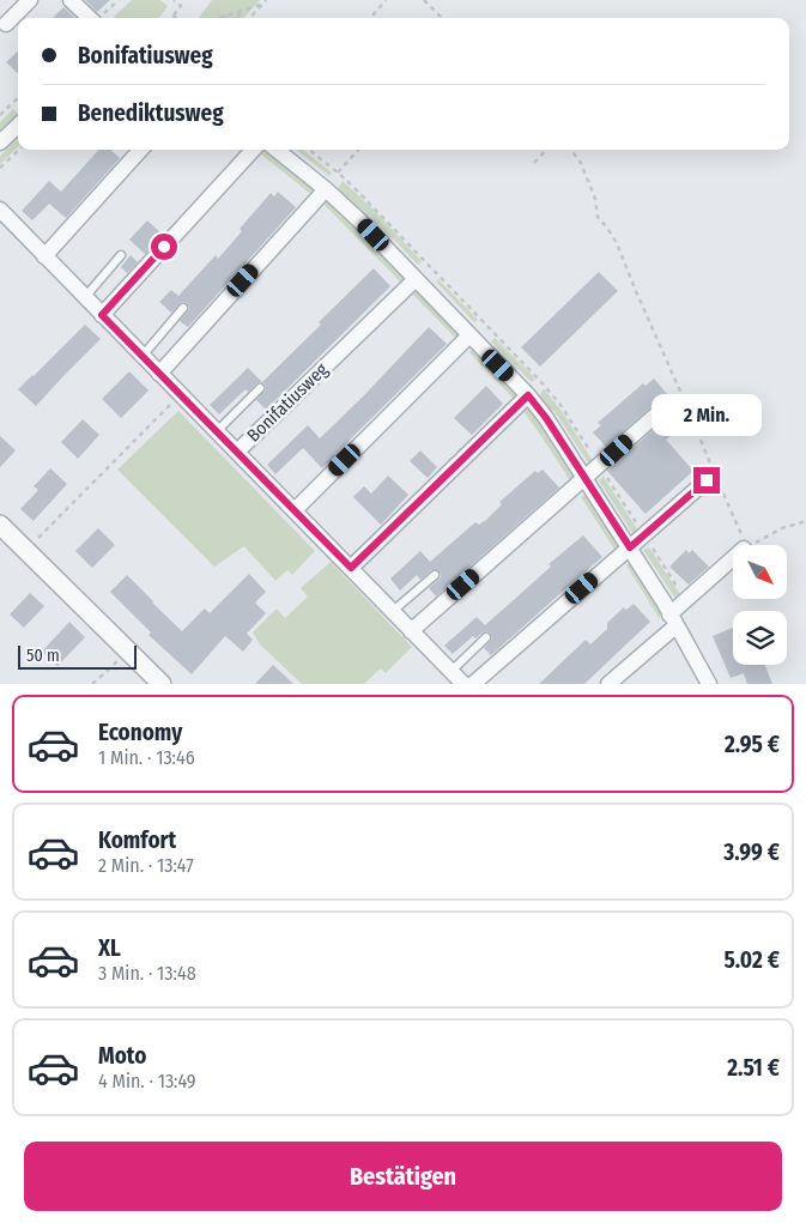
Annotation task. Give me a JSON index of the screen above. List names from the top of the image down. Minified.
{"streets":{"street":["Bonifatiusweg"]},"scale_bar":"50 m","north":"bottom right","page":{"banner":["Bonifatiusweg","Benediktusweg"],"bubble":"2 Min.","scale":"50 m","list":[{"name":"Economy","note":"1 Min. · 13:46","value":"2.95 €"},{"name":"Komfort","note":"2 Min. · 13:47","value":"3.99 €"},{"name":"XL","note":"3 Min. · 13:48","value":"5.02 €"},{"name":"Moto","note":"4 Min. · 13:49","value":"2.51 €"}],"buttons":"Bestätigen"}}
